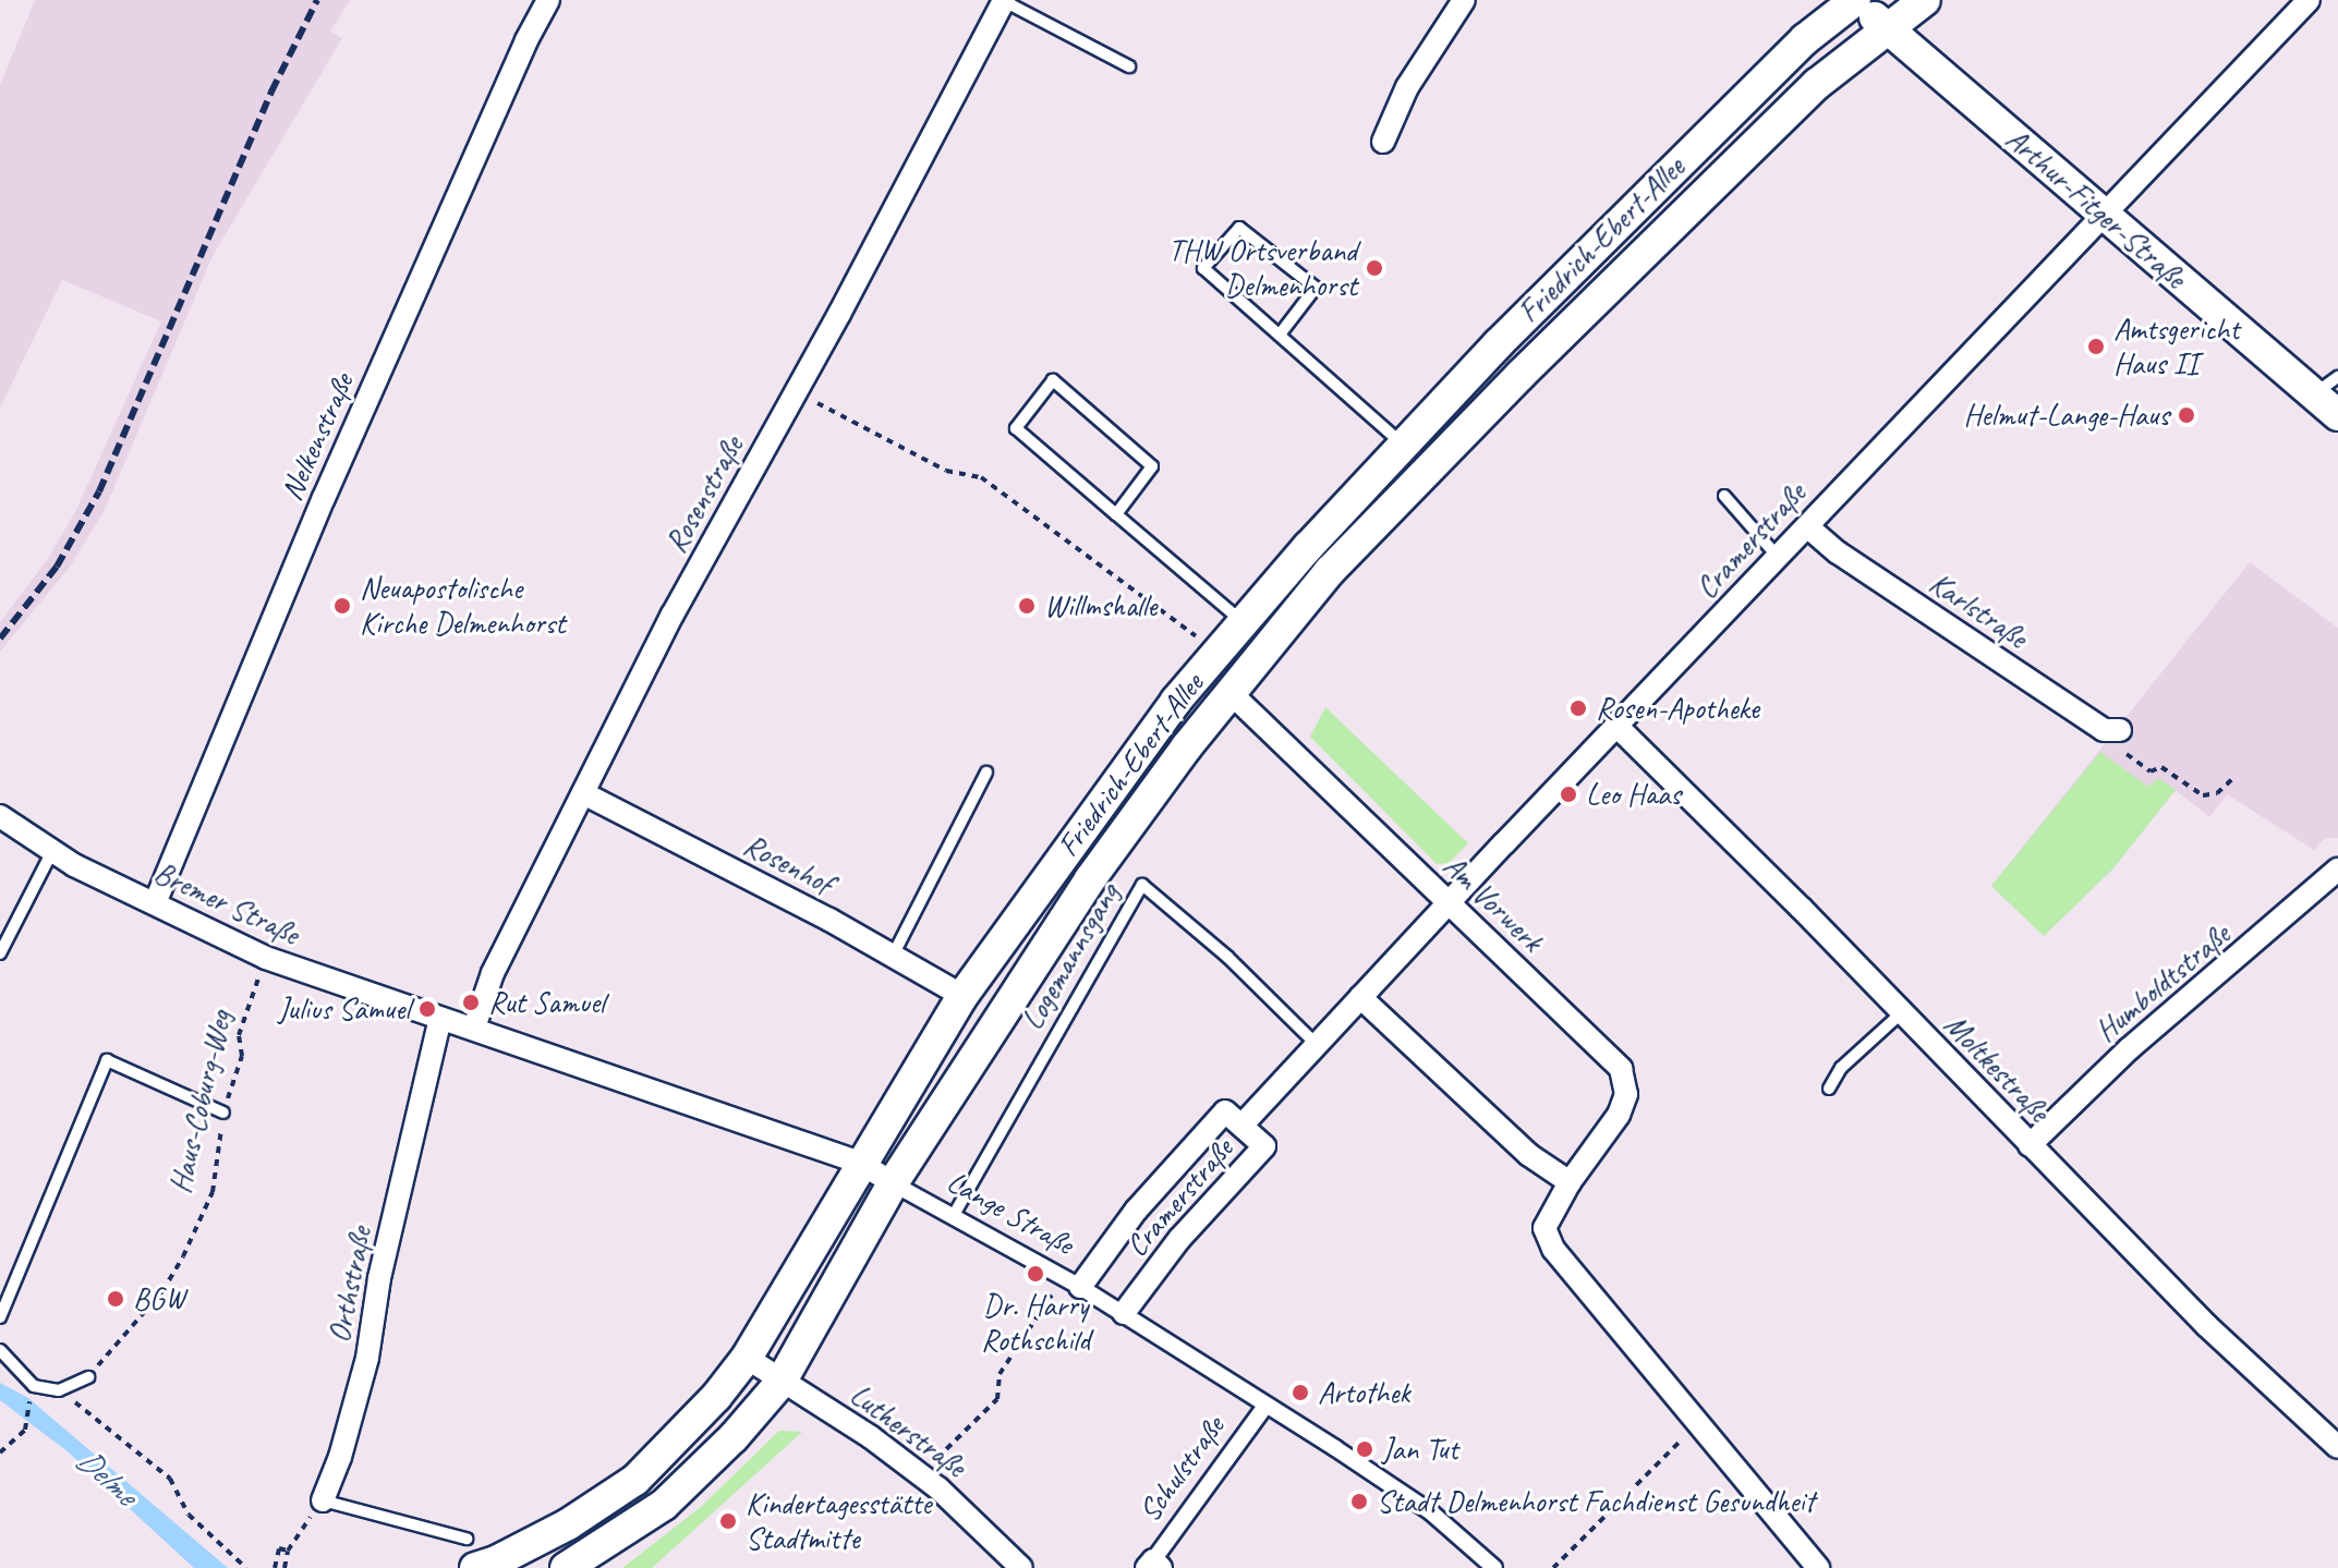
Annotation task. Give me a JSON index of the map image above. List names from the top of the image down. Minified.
{"streets":{"main road":["Arthur-Fitger-Straße","Friedrich-Ebert-Allee"],"street":["Nelkenstraße","Rosenstraße","Cramerstraße","Karlstraße","Rosenhof","Bremer Straße","Am Vorwerk","Humboldtstraße","Moltkestraße","Lange Straße","Orthstraße","Lutherstraße","Schulstraße"],"lane":["Logemannsgang"],"path":["Haus-Coburg-Weg"]},"crossings":[["Arthur-Fitger-Straße","Friedrich-Ebert-Allee"],["Arthur-Fitger-Straße","Cramerstraße"],["Friedrich-Ebert-Allee","Rosenhof"],["Friedrich-Ebert-Allee","Am Vorwerk"],["Friedrich-Ebert-Allee","Lange Straße"],["Friedrich-Ebert-Allee","Lutherstraße"],["Nelkenstraße","Bremer Straße"],["Rosenstraße","Rosenhof"],["Rosenstraße","Lange Straße"],["Cramerstraße","Karlstraße"],["Cramerstraße","Am Vorwerk"],["Cramerstraße","Logemannsgang"],["Cramerstraße","Moltkestraße"],["Cramerstraße","Lange Straße"],["Bremer Straße","Haus-Coburg-Weg"],["Bremer Straße","Lange Straße"],["Bremer Straße","Orthstraße"],["Logemannsgang","Lange Straße"],["Humboldtstraße","Moltkestraße"],["Lange Straße","Orthstraße"],["Lange Straße","Schulstraße"]],"water":["Delme"],"places":["THW Ortsverband Delmenhorst","Amtsgericht Haus II","Helmut-Lange-Haus","Neuapostolische Kirche Delmenhorst","Willmshalle","Rosen-Apotheke","Leo Haas","Rut Samuel","Julius Samuel","Dr. Harry Rothschild","BGW","Artothek","Jan Tut","Stadt Delmenhorst Fachdienst Gesundheit","Kindertagesstätte Stadtmitte"]}
